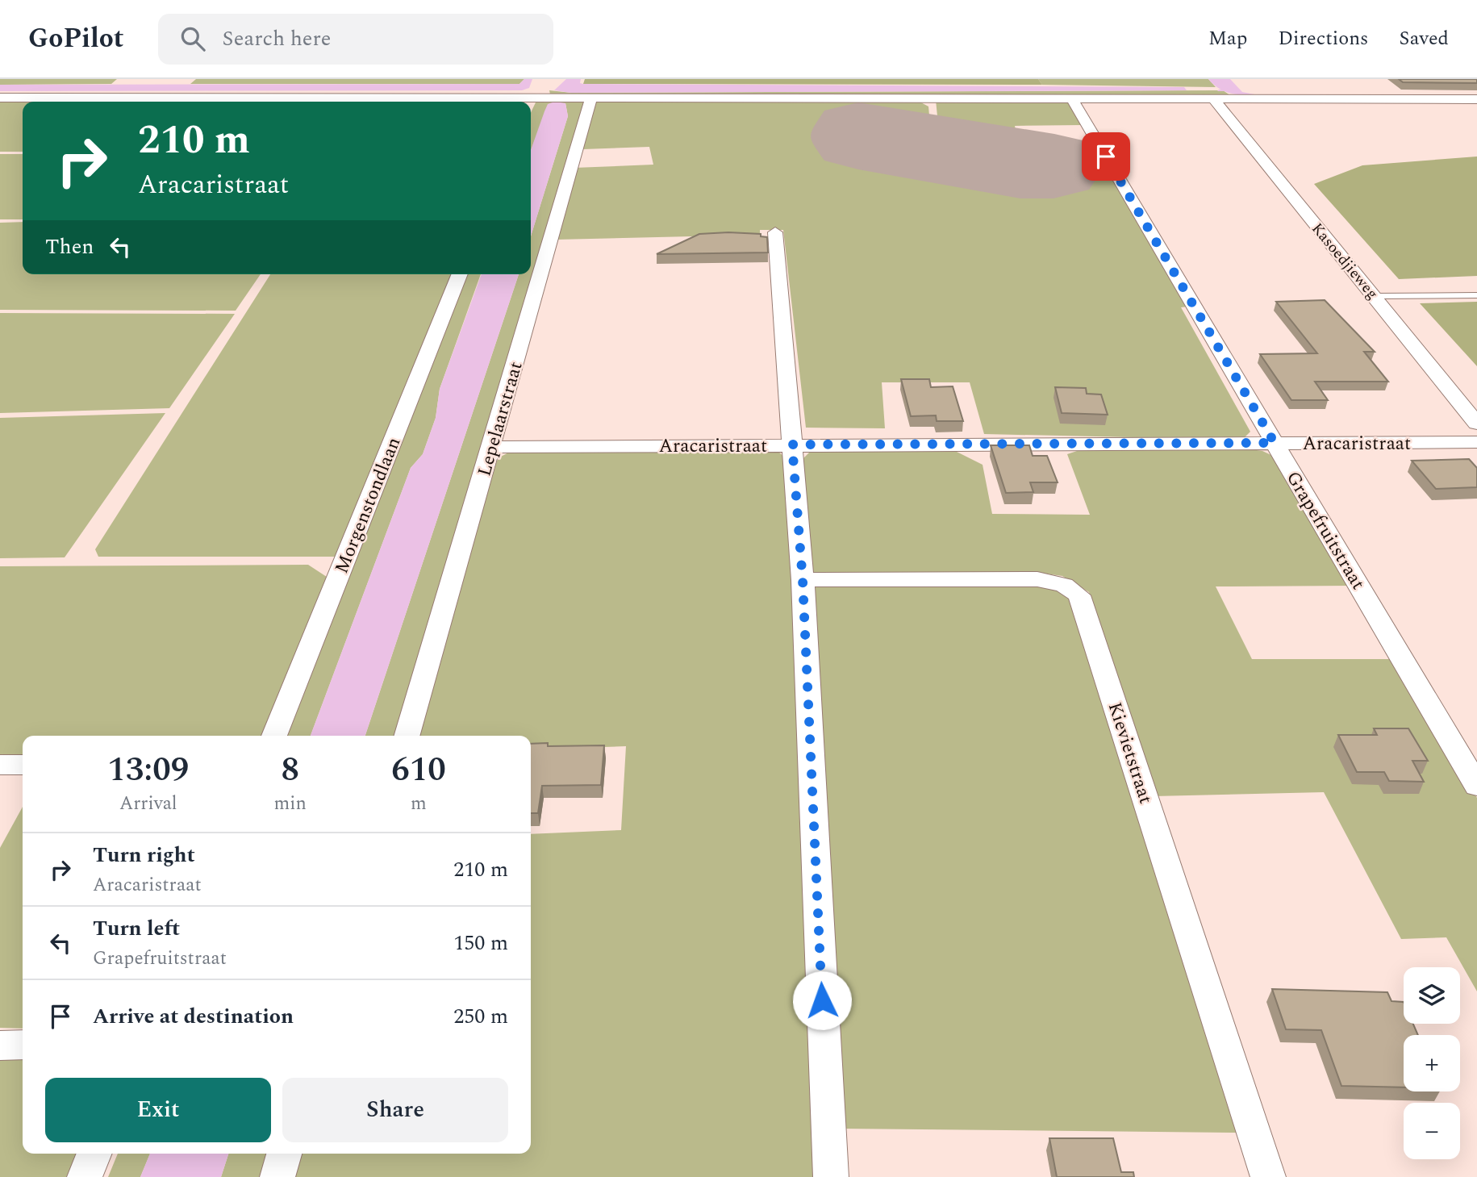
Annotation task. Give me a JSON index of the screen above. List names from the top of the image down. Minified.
{"streets":{"street":["Kasoedjieweg","Lepelaarstraat","Aracaristraat","Morgenstondlaan","Grapefruitstraat","Kievietstraat"]},"crossings":[["Lepelaarstraat","Aracaristraat"],["Aracaristraat","Grapefruitstraat"]],"page":{"header":"GoPilot","search":"Search here","nav":["Map","Directions","Saved"],"turn":["210 m","Aracaristraat"],"then":"Then","eta":["13:09","Arrival","8","min","610","m"],"list":[{"name":"Turn right","note":"Aracaristraat","value":"210 m"},{"name":"Turn left","note":"Grapefruitstraat","value":"150 m"},{"name":"Arrive at destination","value":"250 m"}],"map_buttons":["+","−"],"buttons":["Exit","Share"]}}
